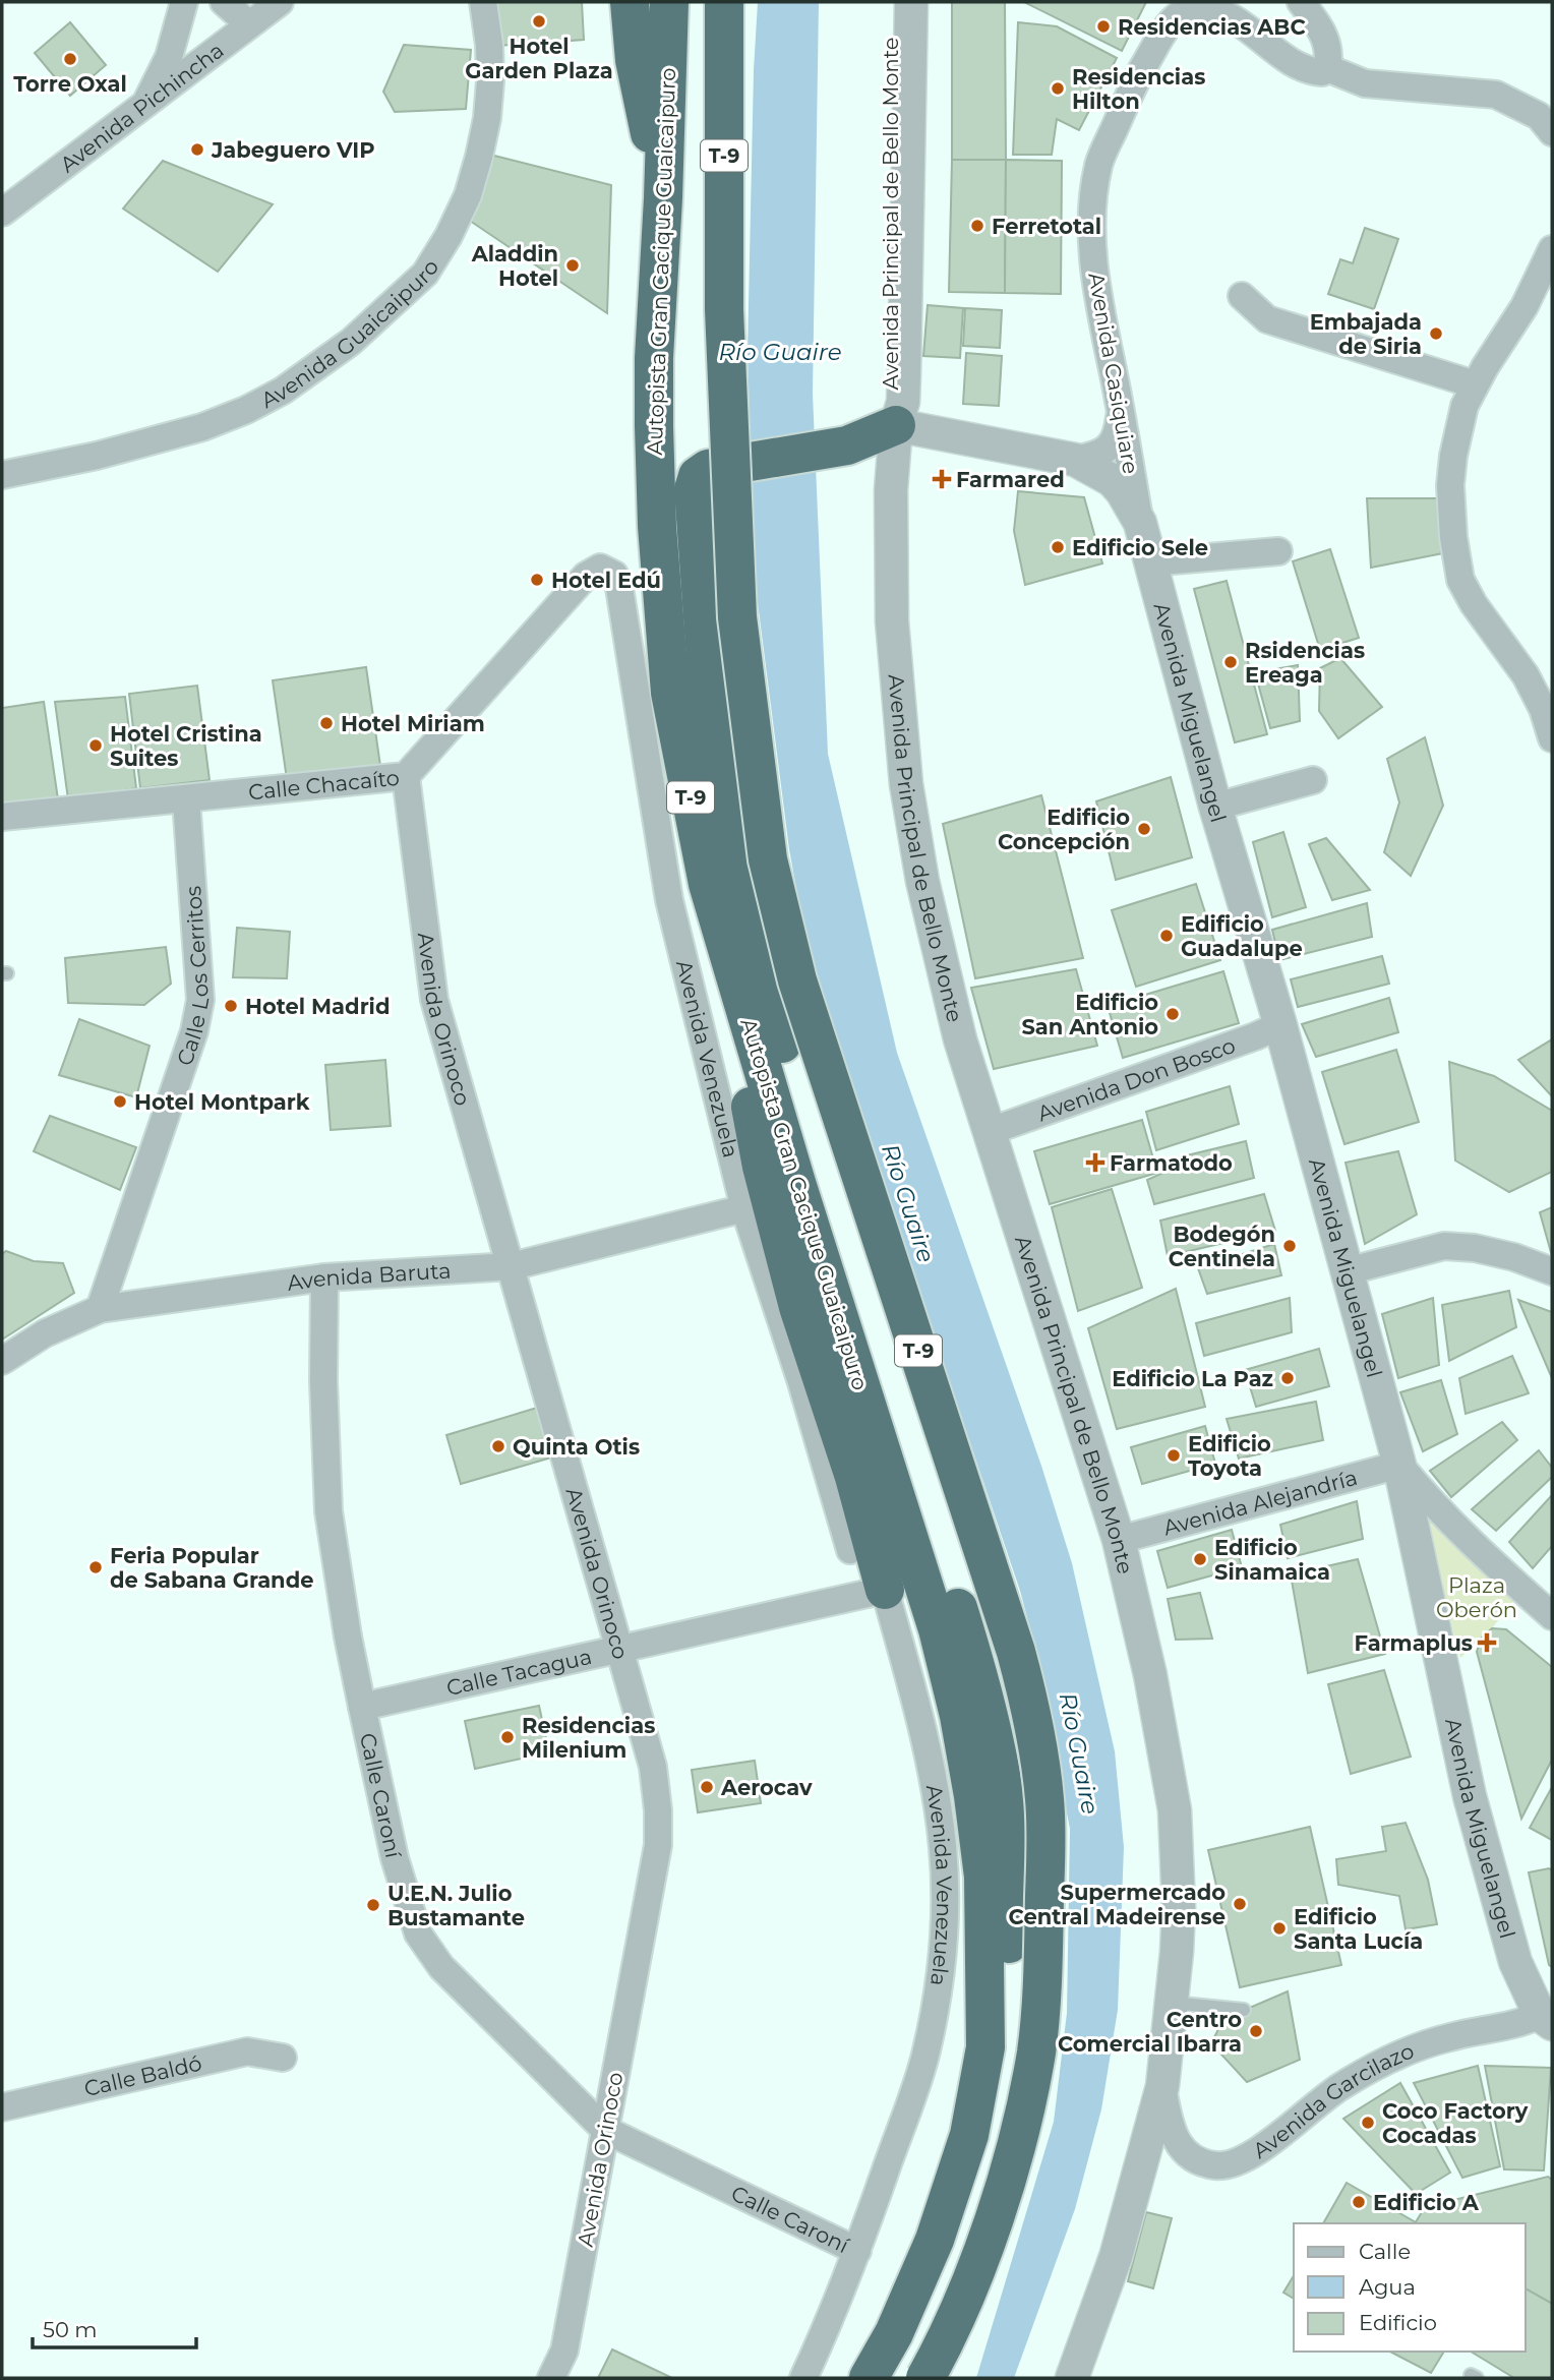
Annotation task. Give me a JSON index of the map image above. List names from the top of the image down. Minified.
{"streets":{"highway":["T-9","Autopista Gran Cacique Guaicaipuro"],"street":["Avenida Pichincha","Avenida Principal de Bello Monte","Avenida Guaicaipuro","Avenida Casiquiare","Avenida Miguelangel","Calle Chacaíto","Calle Los Cerritos","Avenida Orinoco","Avenida Venezuela","Avenida Don Bosco","Avenida Baruta","Avenida Alejandría","Calle Tacagua","Calle Caroní","Calle Baldó","Avenida Garcilazo"]},"crossings":[["Avenida Principal de Bello Monte","Avenida Miguelangel"],["Avenida Principal de Bello Monte","Avenida Don Bosco"],["Avenida Principal de Bello Monte","Avenida Alejandría"],["Avenida Principal de Bello Monte","Avenida Garcilazo"],["Avenida Casiquiare","Avenida Miguelangel"],["Avenida Miguelangel","Avenida Don Bosco"],["Avenida Miguelangel","Avenida Alejandría"],["Avenida Miguelangel","Avenida Garcilazo"],["Calle Chacaíto","Calle Los Cerritos"],["Calle Chacaíto","Avenida Orinoco"],["Calle Chacaíto","Avenida Venezuela"],["Calle Los Cerritos","Avenida Baruta"],["Avenida Orinoco","Avenida Baruta"],["Avenida Orinoco","Calle Tacagua"],["Avenida Orinoco","Calle Caroní"],["Avenida Venezuela","Avenida Baruta"],["Avenida Venezuela","Calle Tacagua"],["Avenida Venezuela","Calle Caroní"],["Avenida Baruta","Calle Caroní"],["Calle Tacagua","Calle Caroní"]],"water":["Río Guaire"],"parks":["Plaza Oberón"],"places":{"other":["Hotel Garden Plaza","Residencias ABC","Torre Oxal","Residencias Hilton","Jabeguero VIP","Ferretotal","Aladdin Hotel","Embajada de Siria","Edificio Sele","Hotel Edú","Rsidencias Ereaga","Hotel Miriam","Hotel Cristina Suites","Edificio Concepción","Edificio Guadalupe","Hotel Madrid","Edificio San Antonio","Hotel Montpark","Bodegón Centinela","Edificio La Paz","Quinta Otis","Edificio Toyota","Edificio Sinamaica","Feria Popular de Sabana Grande","Residencias Milenium","Aerocav","Supermercado Central Madeirense","U.E.N. Julio Bustamante","Edificio Santa Lucía","Centro Comercial Ibarra","Coco Factory Cocadas","Edificio A"],"health":["Farmared","Farmatodo","Farmaplus"]},"legend":["Calle","Agua","Edificio"],"scale_bar":"50 m"}
